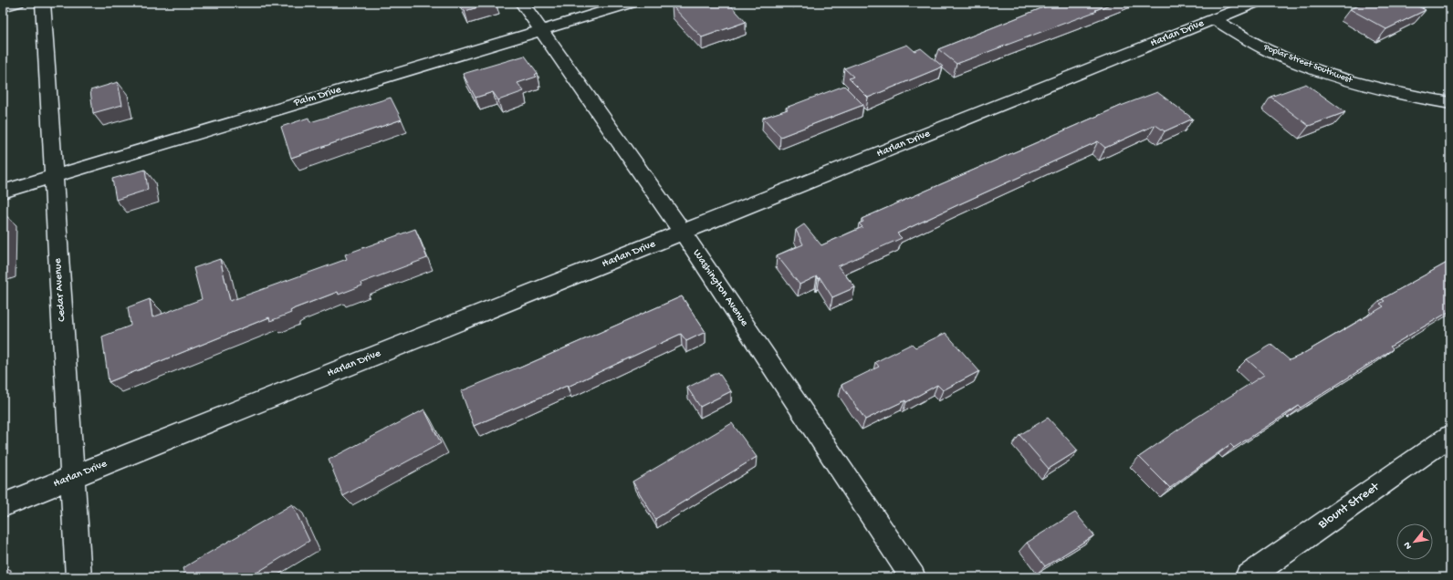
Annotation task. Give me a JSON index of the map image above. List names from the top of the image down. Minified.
{"streets":{"street":["Harlan Drive","Poplar Street Southwest","Palm Drive","Washington Avenue","Cedar Avenue","Blount Street"]},"crossings":[["Harlan Drive","Poplar Street Southwest"],["Harlan Drive","Washington Avenue"],["Harlan Drive","Cedar Avenue"],["Palm Drive","Washington Avenue"],["Palm Drive","Cedar Avenue"]],"north":"bottom left"}
